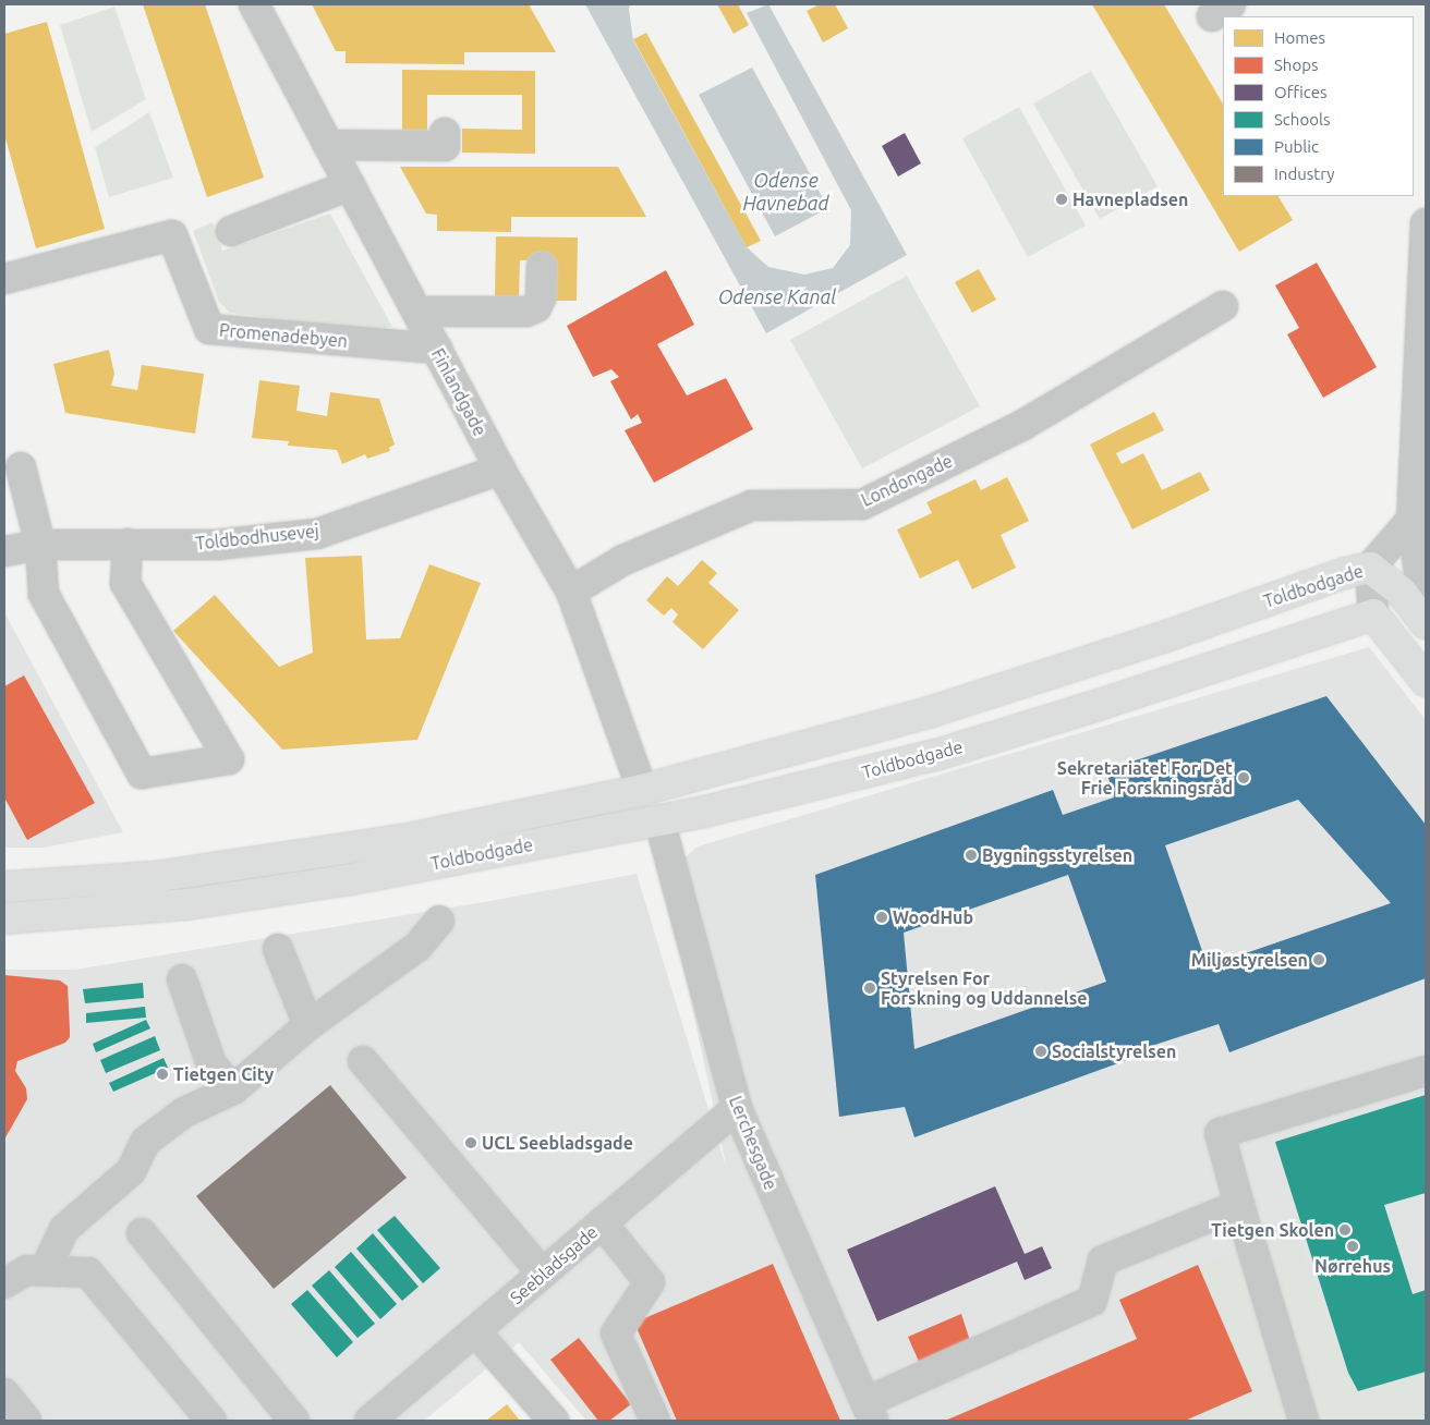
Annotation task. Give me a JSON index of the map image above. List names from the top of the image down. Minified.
{"streets":{"main road":["Toldbodgade"],"street":["Promenadebyen","Finlandgade","Londongade","Toldbodhusevej","Lerchesgade","Seebladsgade"]},"crossings":[["Promenadebyen","Finlandgade"],["Finlandgade","Londongade"],["Finlandgade","Toldbodhusevej"],["Finlandgade","Toldbodgade"],["Toldbodgade","Lerchesgade"],["Lerchesgade","Seebladsgade"]],"water":["Odense Havnebad","Odense Kanal"],"places":["Havnepladsen","Sekretariatet For Det Frie Forskningsråd","Bygningsstyrelsen","WoodHub","Miljøstyrelsen","Styrelsen For Forskning og Uddannelse","Socialstyrelsen","Tietgen City","UCL Seebladsgade","Tietgen Skolen","Nørrehus"],"legend":["Homes","Shops","Offices","Schools","Public","Industry"]}
